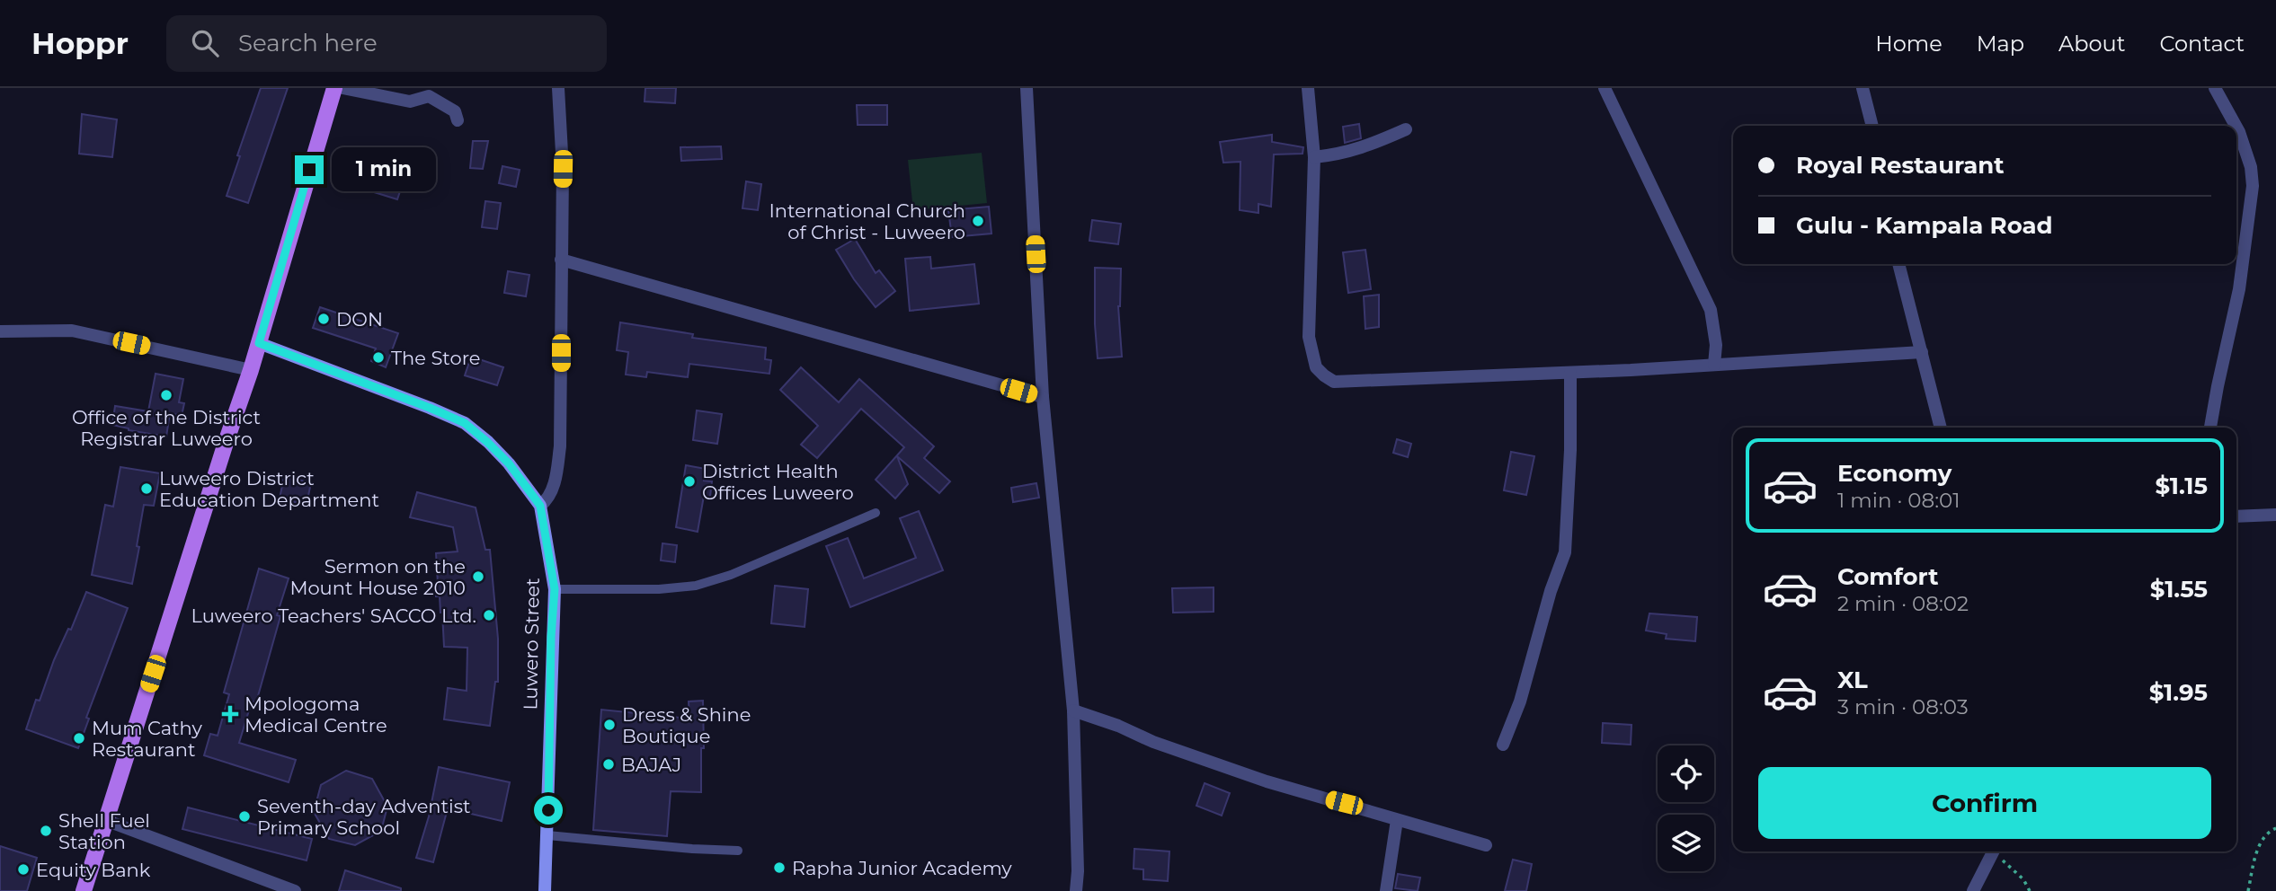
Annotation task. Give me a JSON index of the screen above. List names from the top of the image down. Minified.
{"streets":{"main road":["Luwero Street"]},"places":{"other":["International Church of Christ - Luweero","DON","The Store","Office of the District Registrar Luweero","District Health Offices Luweero","Luweero District Education Department","Sermon on the Mount House 2010","Luweero Teachers' SACCO Ltd.","Dress & Shine Boutique","Mum Cathy Restaurant","BAJAJ","Seventh-day Adventist Primary School","Shell Fuel Station","Rapha Junior Academy","Equity Bank"],"health":["Mpologoma Medical Centre"]},"page":{"header":"Hoppr","search":"Search here","nav":["Home","Map","About","Contact"],"banner":["Royal Restaurant","Gulu - Kampala Road"],"bubble":"1 min","list":[{"name":"Economy","note":"1 min · 08:01","value":"$1.15"},{"name":"Comfort","note":"2 min · 08:02","value":"$1.55"},{"name":"XL","note":"3 min · 08:03","value":"$1.95"}],"buttons":"Confirm"}}
